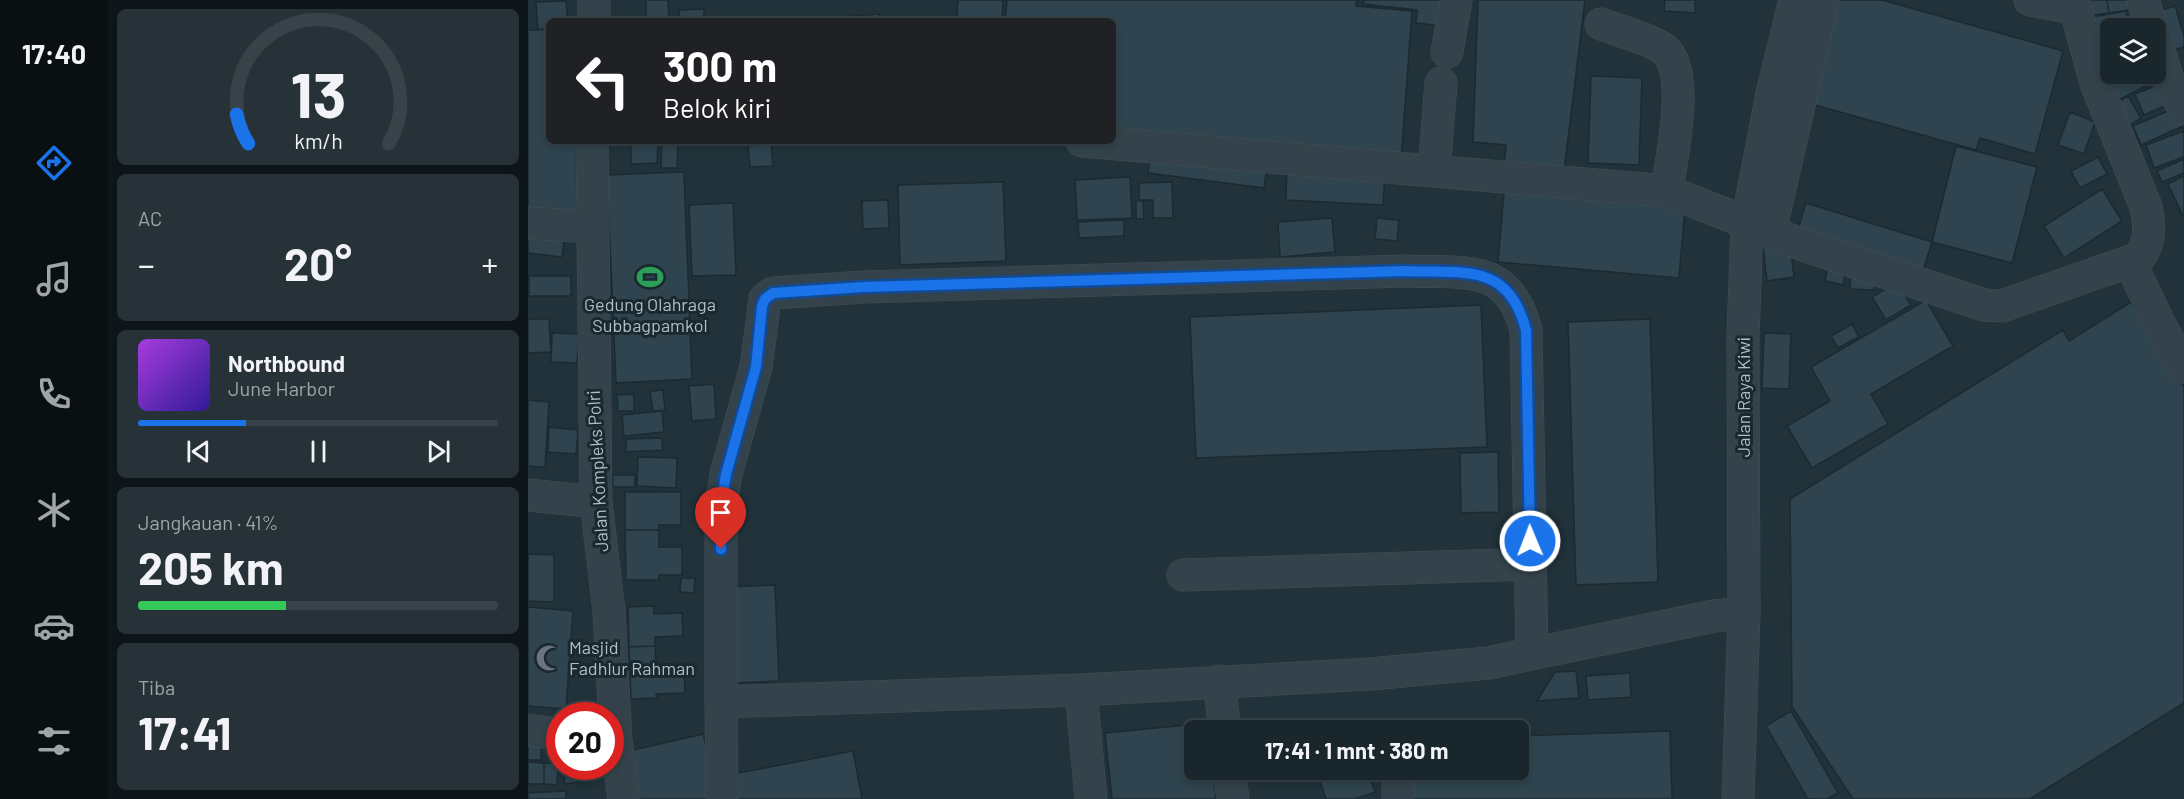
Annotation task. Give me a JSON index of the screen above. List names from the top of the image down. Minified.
{"streets":{"street":["Jalan Raya Kiwi","Jalan Kompleks Polri"]},"places":{"sports":["Gedung Olahraga Subbagpamkol"],"mosque":["Masjid Fadhlur Rahman"]},"page":{"tabs":"17:40","turn":["300 m","Belok kiri"],"tile":["AC",["Jangkauan · 41%","205 km"],["Tiba","17:41"]],"heat":["−","20°","+"],"song":["Northbound","June Harbor"],"limit":"20","trip":"17:41 · 1 mnt · 380 m","gauge":["13","km/h"]}}
